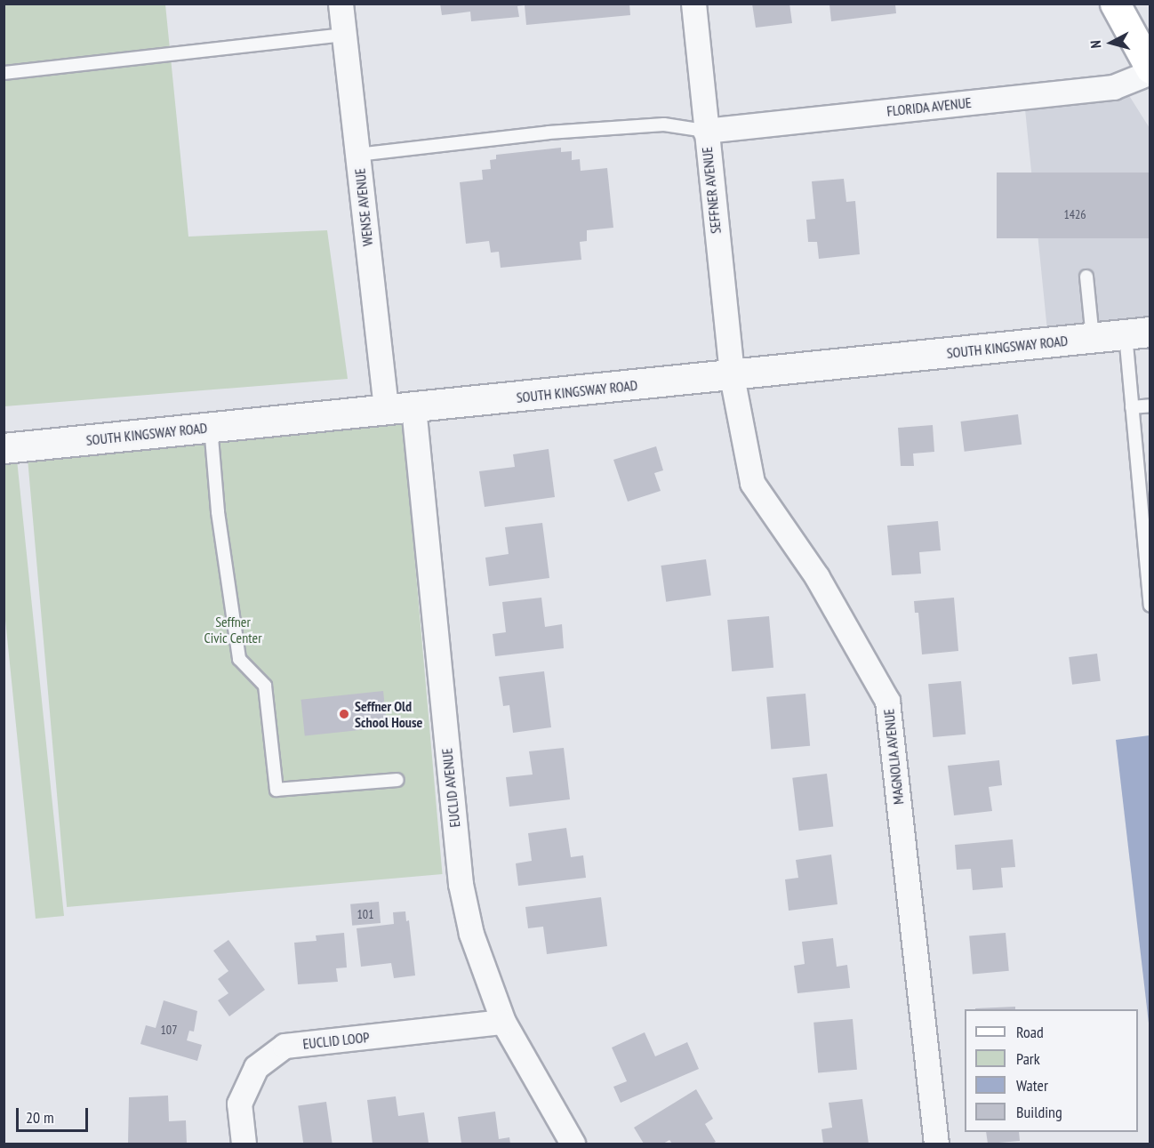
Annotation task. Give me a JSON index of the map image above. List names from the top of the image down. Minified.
{"streets":{"street":["FLORIDA AVENUE","SEFFNER AVENUE","WENSE AVENUE","SOUTH KINGSWAY ROAD","MAGNOLIA AVENUE","EUCLID AVENUE","EUCLID LOOP"]},"crossings":[["FLORIDA AVENUE","SEFFNER AVENUE"],["SEFFNER AVENUE","SOUTH KINGSWAY ROAD"],["SEFFNER AVENUE","MAGNOLIA AVENUE"],["WENSE AVENUE","SOUTH KINGSWAY ROAD"],["WENSE AVENUE","EUCLID AVENUE"],["SOUTH KINGSWAY ROAD","MAGNOLIA AVENUE"],["SOUTH KINGSWAY ROAD","EUCLID AVENUE"],["EUCLID AVENUE","EUCLID LOOP"]],"parks":["Seffner Civic Center"],"places":["Seffner Old School House"],"house_numbers":["1426","101","107"],"legend":["Road","Park","Water","Building"],"scale_bar":"20 m","north":"left"}
